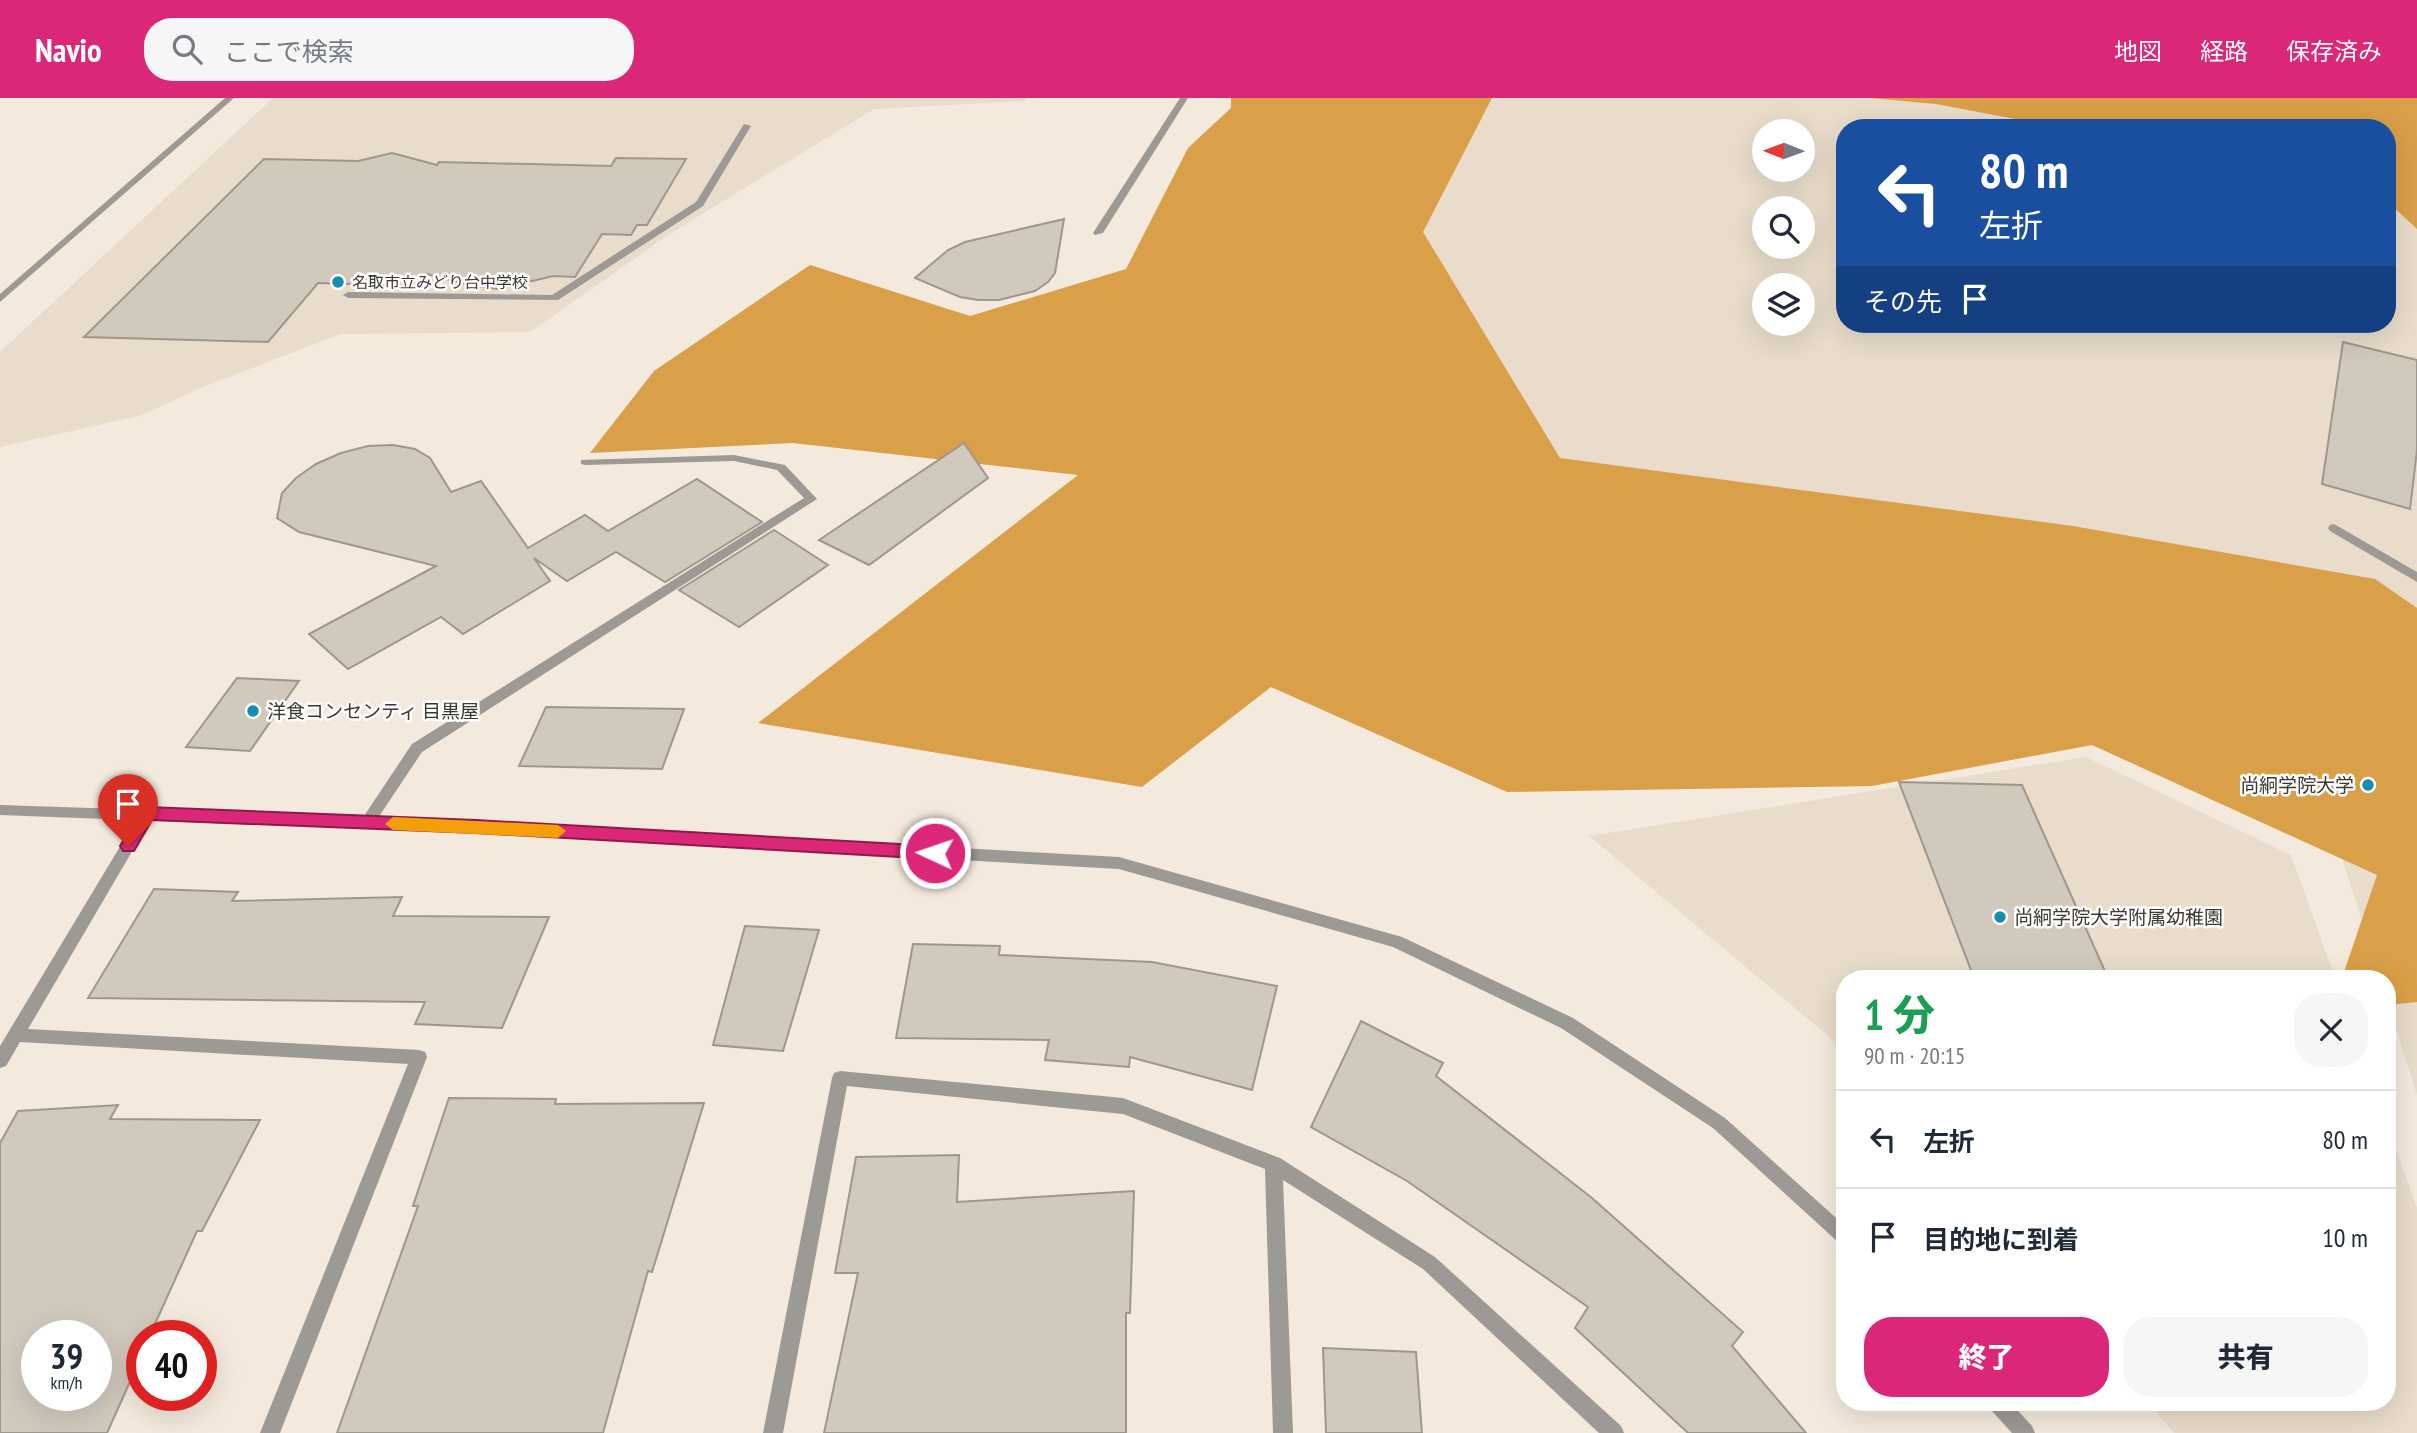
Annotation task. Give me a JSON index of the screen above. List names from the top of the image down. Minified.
{"places":["名取市立みどり台中学校","洋食コンセンティ 目黒屋","尚絅学院大学","尚絅学院大学附属幼稚園"],"north":"left","page":{"header":"Navio","search":"ここで検索","nav":["地図","経路","保存済み"],"turn":["80 m","左折"],"then":"その先","heading":["1 分","90 m · 20:15"],"list":[{"name":"左折","value":"80 m"},{"name":"目的地に到着","value":"10 m"}],"buttons":["終了","共有"],"speed":"39 km/h","limit":"40"}}
